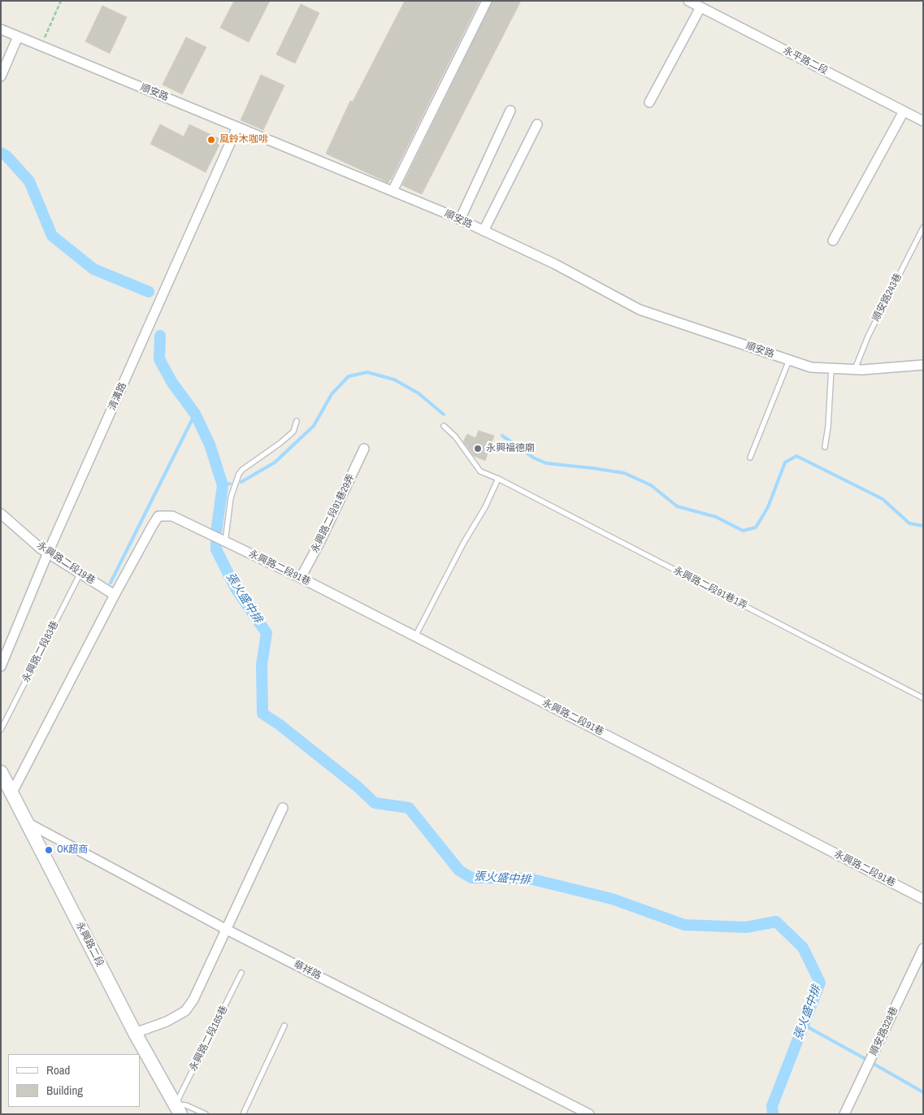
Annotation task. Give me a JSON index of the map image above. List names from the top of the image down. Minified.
{"streets":{"street":["永平路二段","順安路","清溝路","永興路二段91巷29弄","永興路二段19巷","永興路二段91巷","永興路二段","華祥路","順安路328巷"],"lane":["順安路243巷","永興路二段91巷1弄","永興路二段83巷","永興路二段165巷"]},"crossings":[["順安路","順安路243巷"],["順安路","清溝路"],["清溝路","永興路二段19巷"],["永興路二段91巷29弄","永興路二段91巷"],["永興路二段19巷","永興路二段91巷"],["永興路二段19巷","永興路二段83巷"],["永興路二段","華祥路"],["永興路二段","永興路二段165巷"]],"water":["張火盛中排"],"places":["風鈴木咖啡","永興福德廟","OK超商"],"legend":["Road","Building"]}
